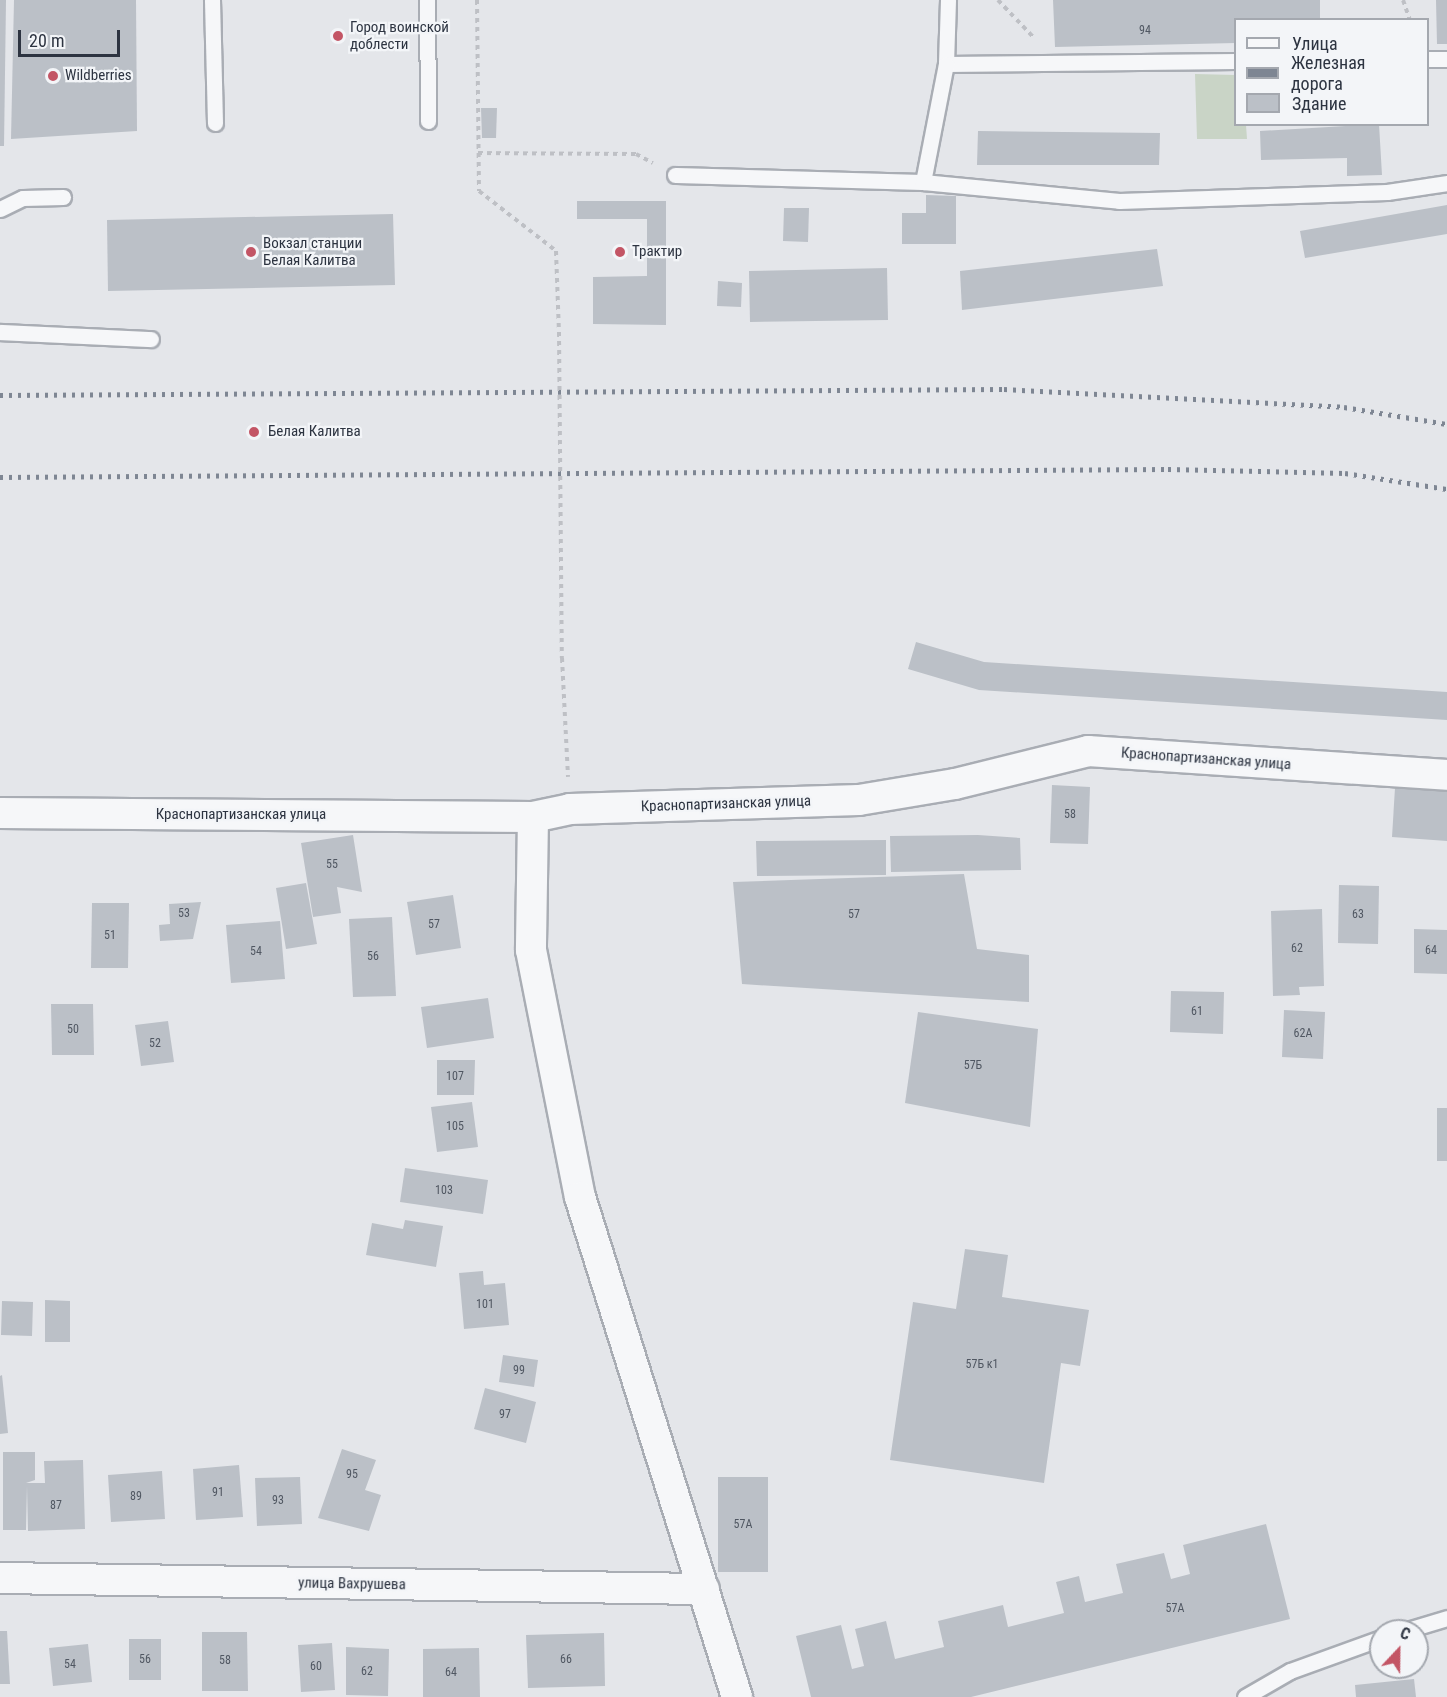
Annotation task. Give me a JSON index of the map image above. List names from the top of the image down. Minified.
{"streets":{"street":["Краснопартизанская улица","улица Вахрушева"]},"places":["Город воинской доблести","Wildberries","Вокзал станции Белая Калитва","Трактир","Белая Калитва"],"house_numbers":["94","58","55","53","57","63","57","51","62","64","54","56","61","50","62А","52","57Б","107","105","103","101","57Б к1","99","97","95","91","89","93","87","57А","57А","56","66","58","54","60","62","64"],"legend":["Улица","Железная дорога","Здание"],"scale_bar":"20 m","north":"top"}
